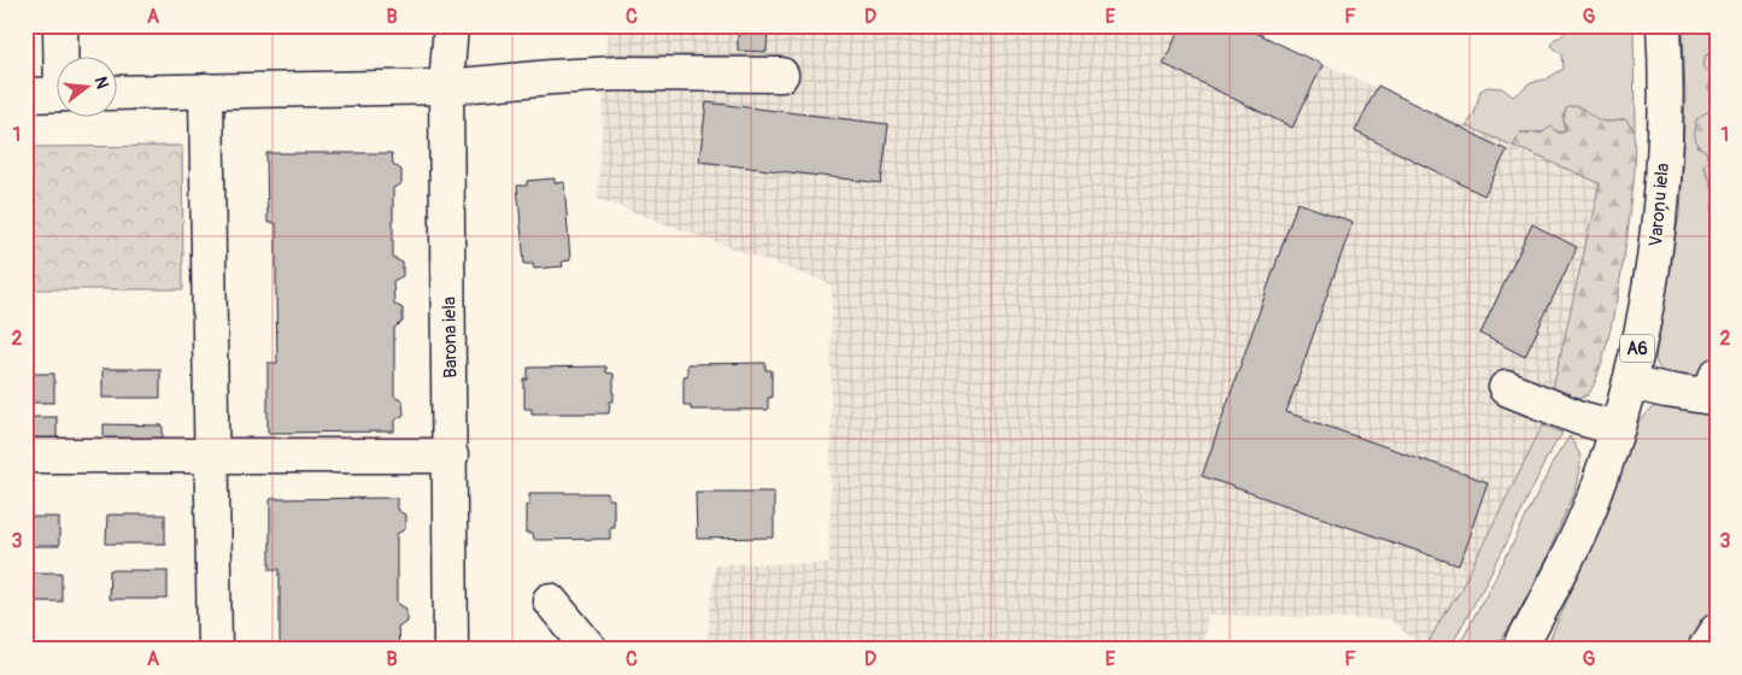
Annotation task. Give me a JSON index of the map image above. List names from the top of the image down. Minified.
{"streets":{"main road":["Varoņu iela","Barona iela","A6"]},"north":"right","grid":{"columns":["A","B","C","D","E","F","G"],"rows":["1","2","3"]}}
